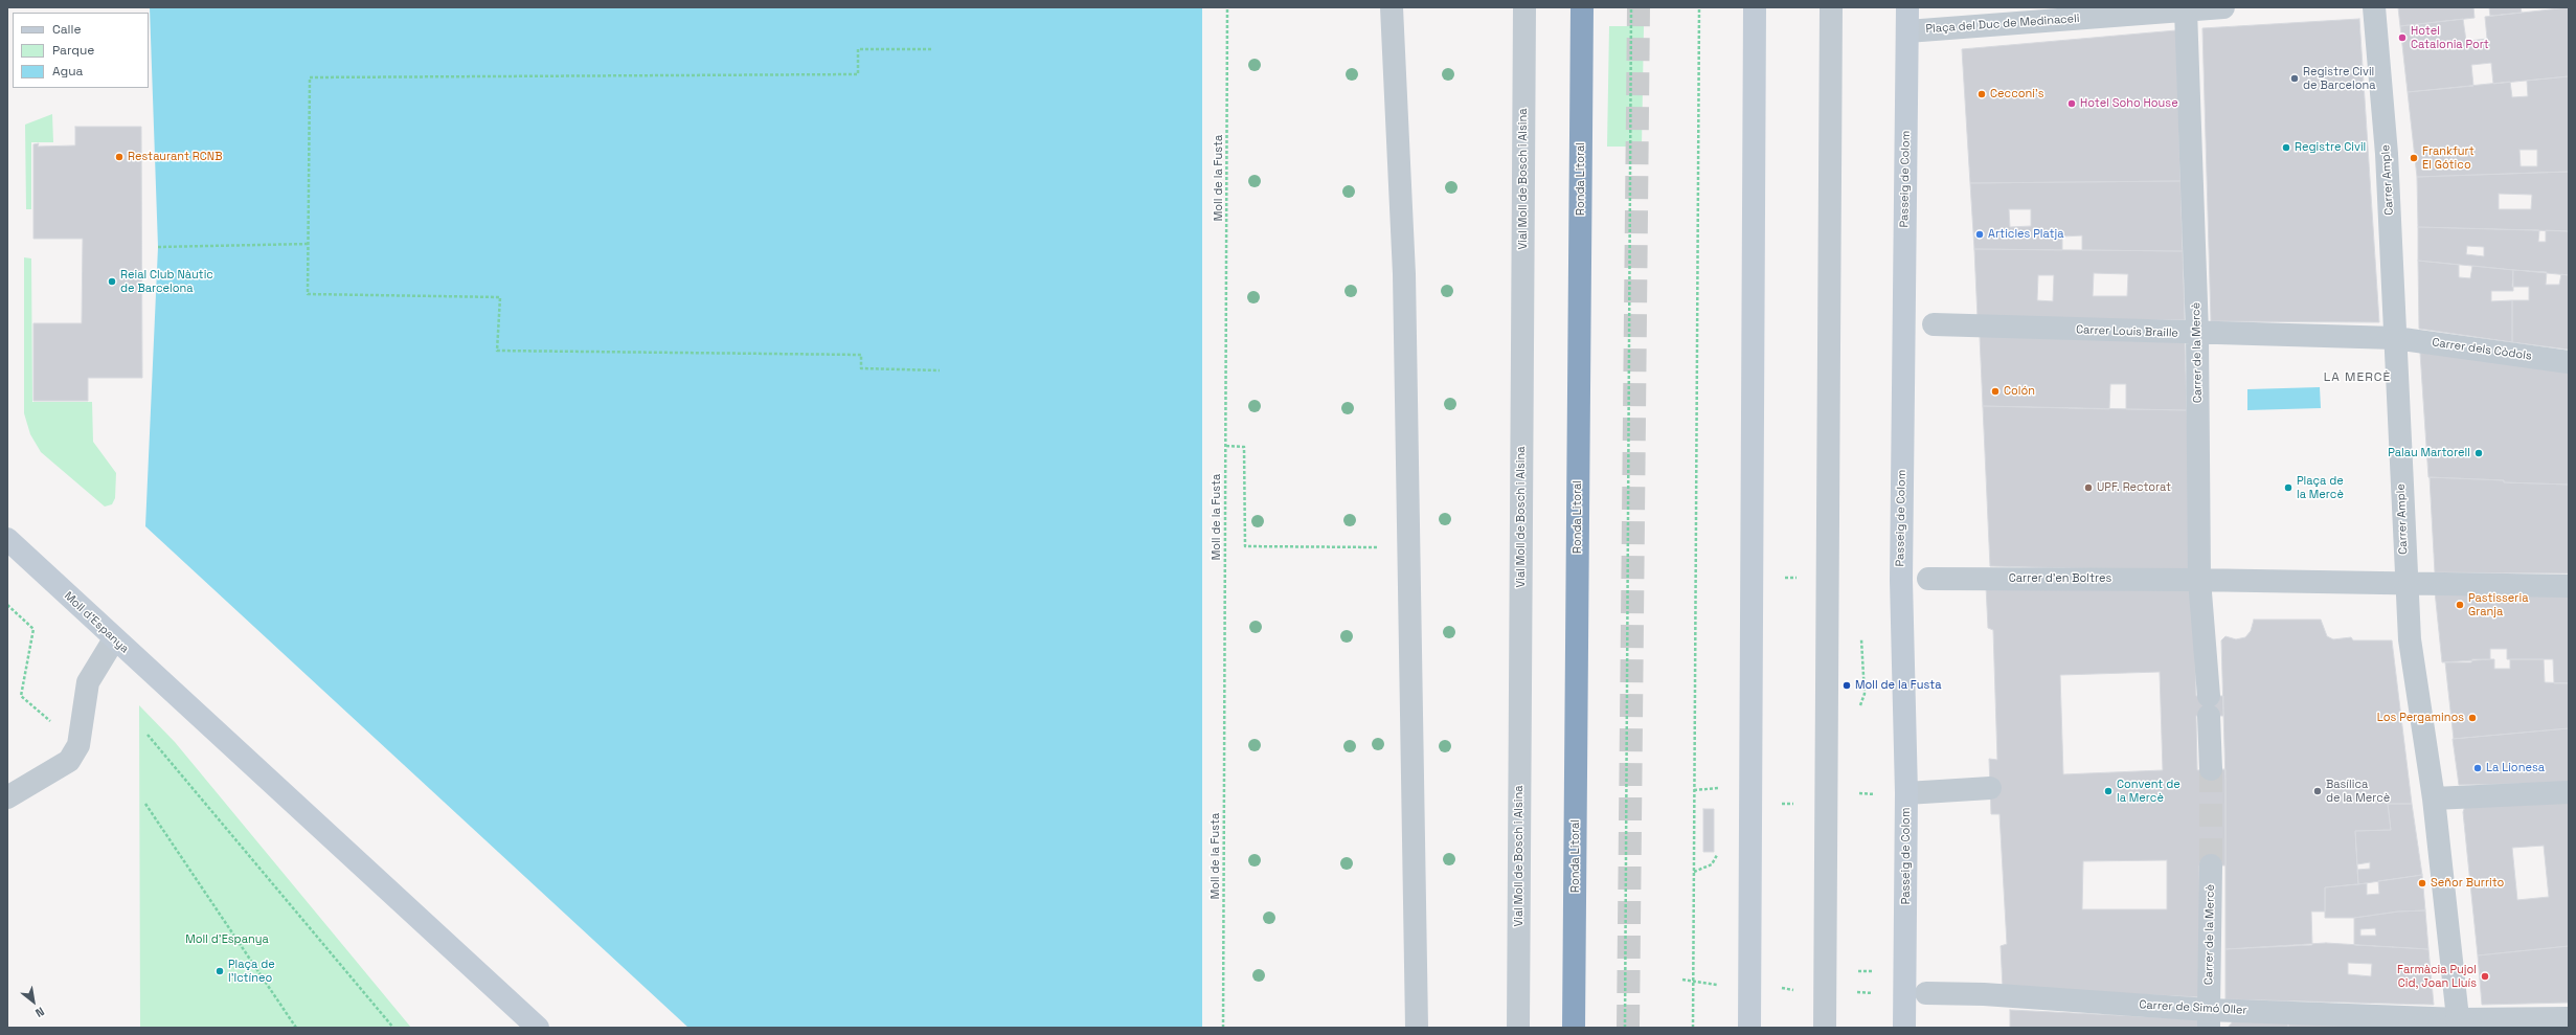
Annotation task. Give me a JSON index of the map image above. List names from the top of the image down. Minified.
{"streets":{"highway":["Ronda Litoral"],"main road":["Passeig de Colom","Moll d'Espanya"],"street":["Plaça del Duc de Medinaceli","Vial Moll de Bosch i Alsina","Carrer Ample","Carrer Louis Braille","Carrer dels Còdols","Carrer de la Mercè","Carrer d'en Boltres","Carrer de Simó Oller"],"path":["Moll de la Fusta"]},"crossings":[["Plaça del Duc de Medinaceli","Passeig de Colom"],["Plaça del Duc de Medinaceli","Carrer de la Mercè"],["Carrer Ample","Carrer Louis Braille"],["Carrer Ample","Carrer dels Còdols"],["Carrer Ample","Carrer d'en Boltres"],["Carrer Ample","Carrer de Simó Oller"],["Carrer Louis Braille","Carrer dels Còdols"],["Carrer Louis Braille","Carrer de la Mercè"],["Carrer de la Mercè","Carrer d'en Boltres"],["Carrer de la Mercè","Carrer de Simó Oller"]],"districts":["LA MERCÈ"],"parks":["Moll d'Espanya"],"places":["Hotel Catalonia Port","Registre Civil de Barcelona","Cecconi's","Hotel Soho House","Registre Civil","Restaurant RCNB","Frankfurt El Gótico","Articles Platja","Reial Club Nàutic de Barcelona","Colón","Palau Martorell","UPF. Rectorat","Plaça de la Mercè","Pastisseria Granja","Moll de la Fusta","Los Pergaminos","La Lionesa","Convent de la Mercè","Basílica de la Mercè","Señor Burrito","Plaça de l'Ictíneo","Farmàcia Pujol Cid, Joan Lluís"],"legend":["Calle","Parque","Agua"],"north":"bottom right"}
